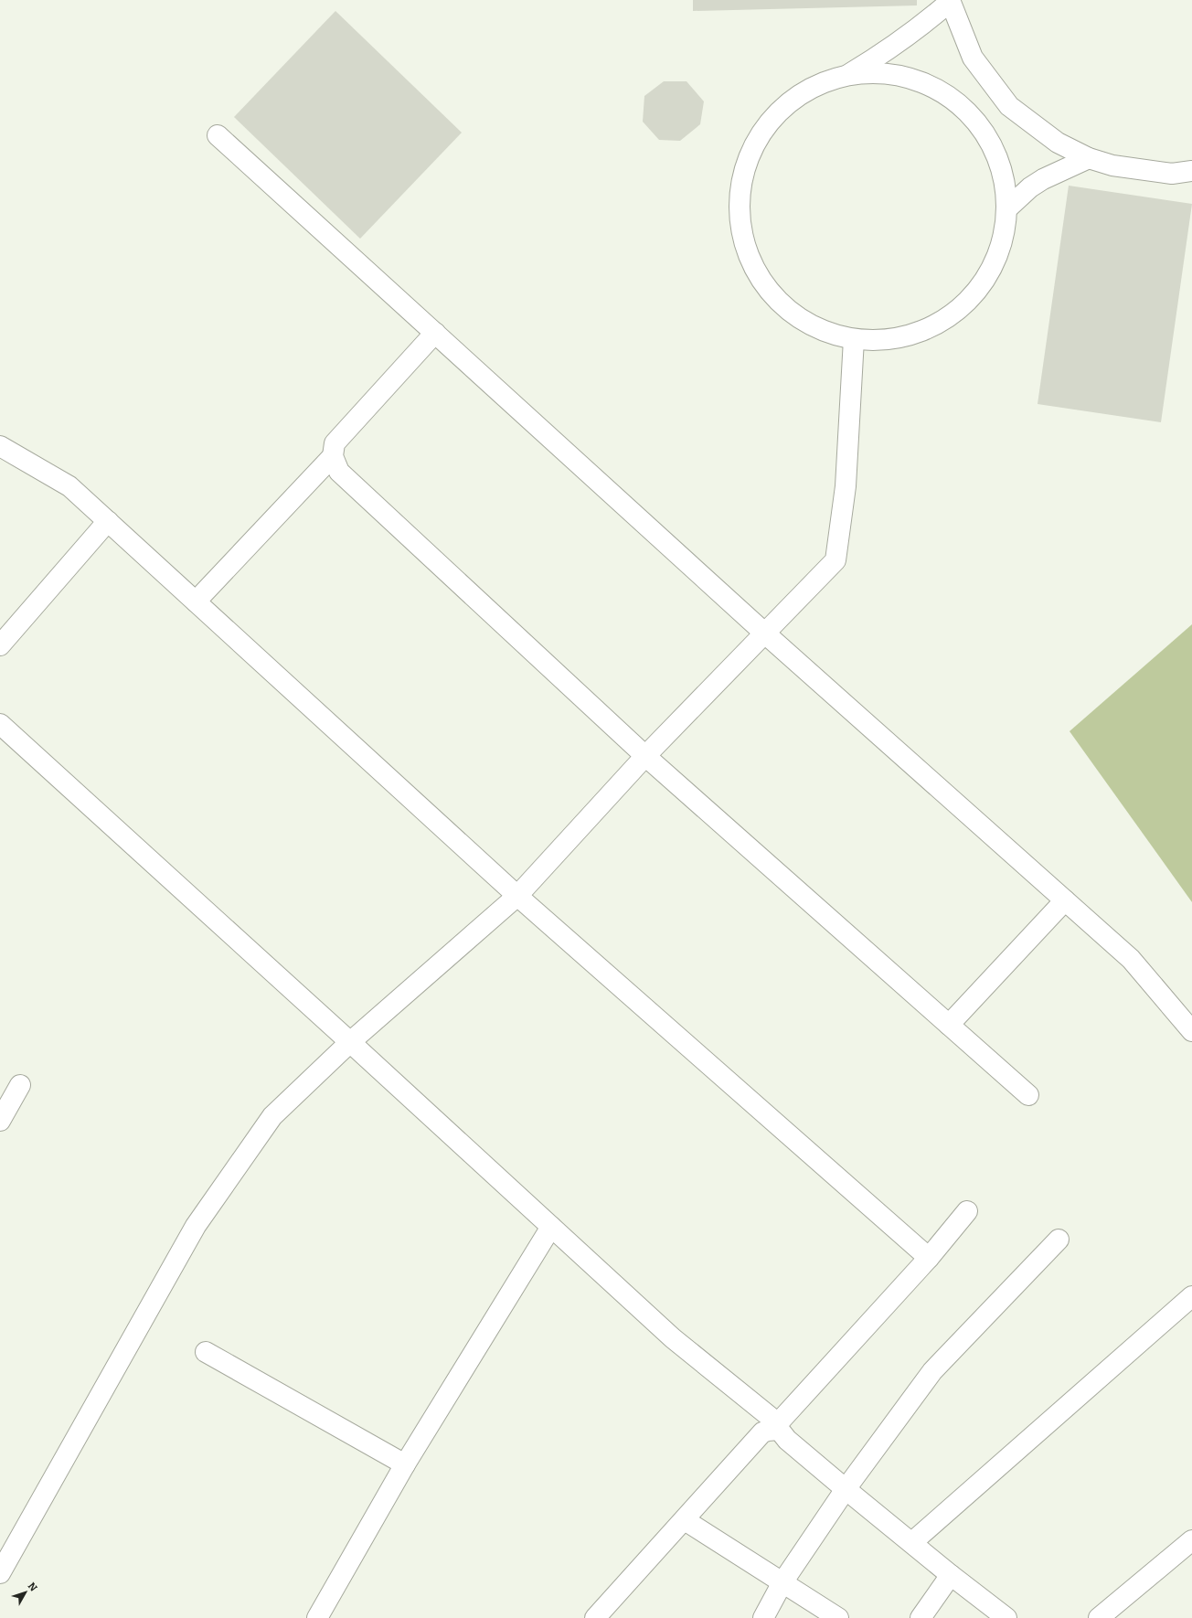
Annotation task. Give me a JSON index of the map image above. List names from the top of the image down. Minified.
{"north":"top right"}
